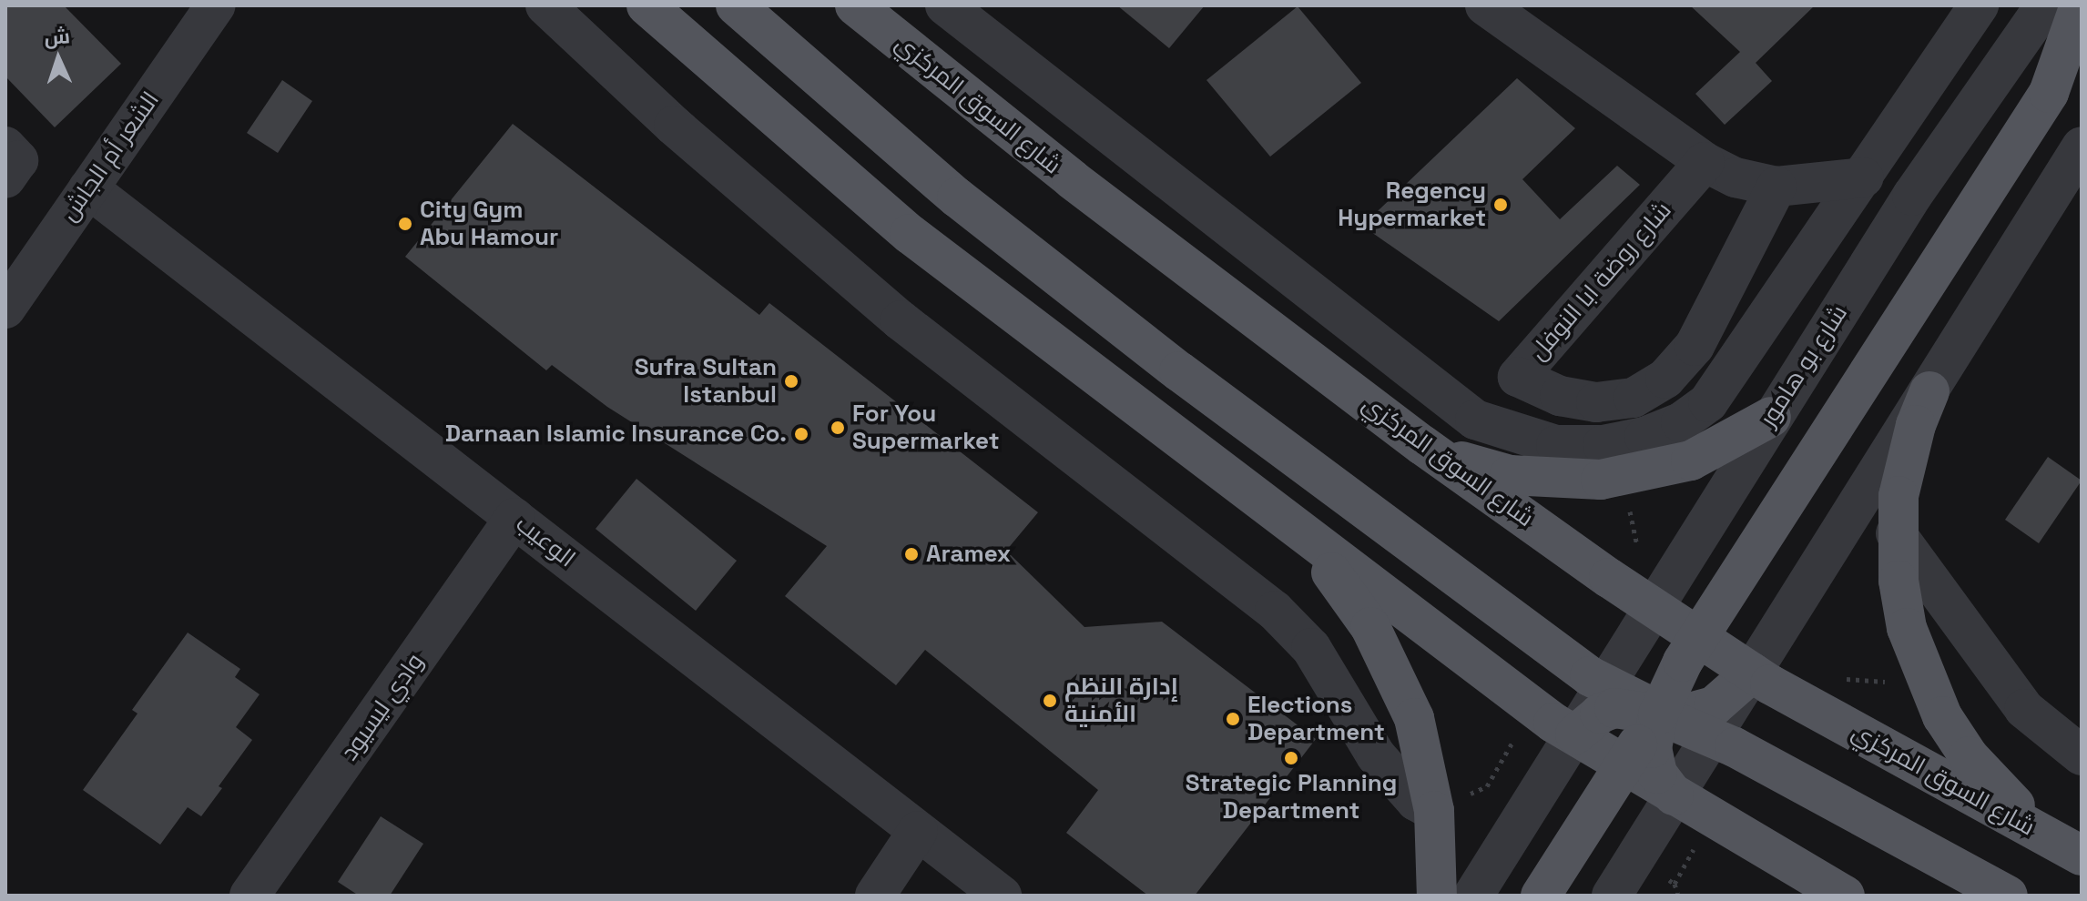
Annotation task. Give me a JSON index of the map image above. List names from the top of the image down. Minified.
{"streets":{"main road":["شارع السوق المركزي"],"street":["الشعر أم الجاش","شارع روضة ابا النوفل","شارع بو هامور","الوعيب","وادي ليسيود"]},"crossings":[["شارع السوق المركزي","شارع بو هامور"],["الشعر أم الجاش","الوعيب"],["الوعيب","وادي ليسيود"]],"places":["Regency Hypermarket","City Gym Abu Hamour","Sufra Sultan Istanbul","For You Supermarket","Darnaan Islamic Insurance Co.","Aramex","إدارة النظم الأمنية","Elections Department","Strategic Planning Department"],"north":"top"}
